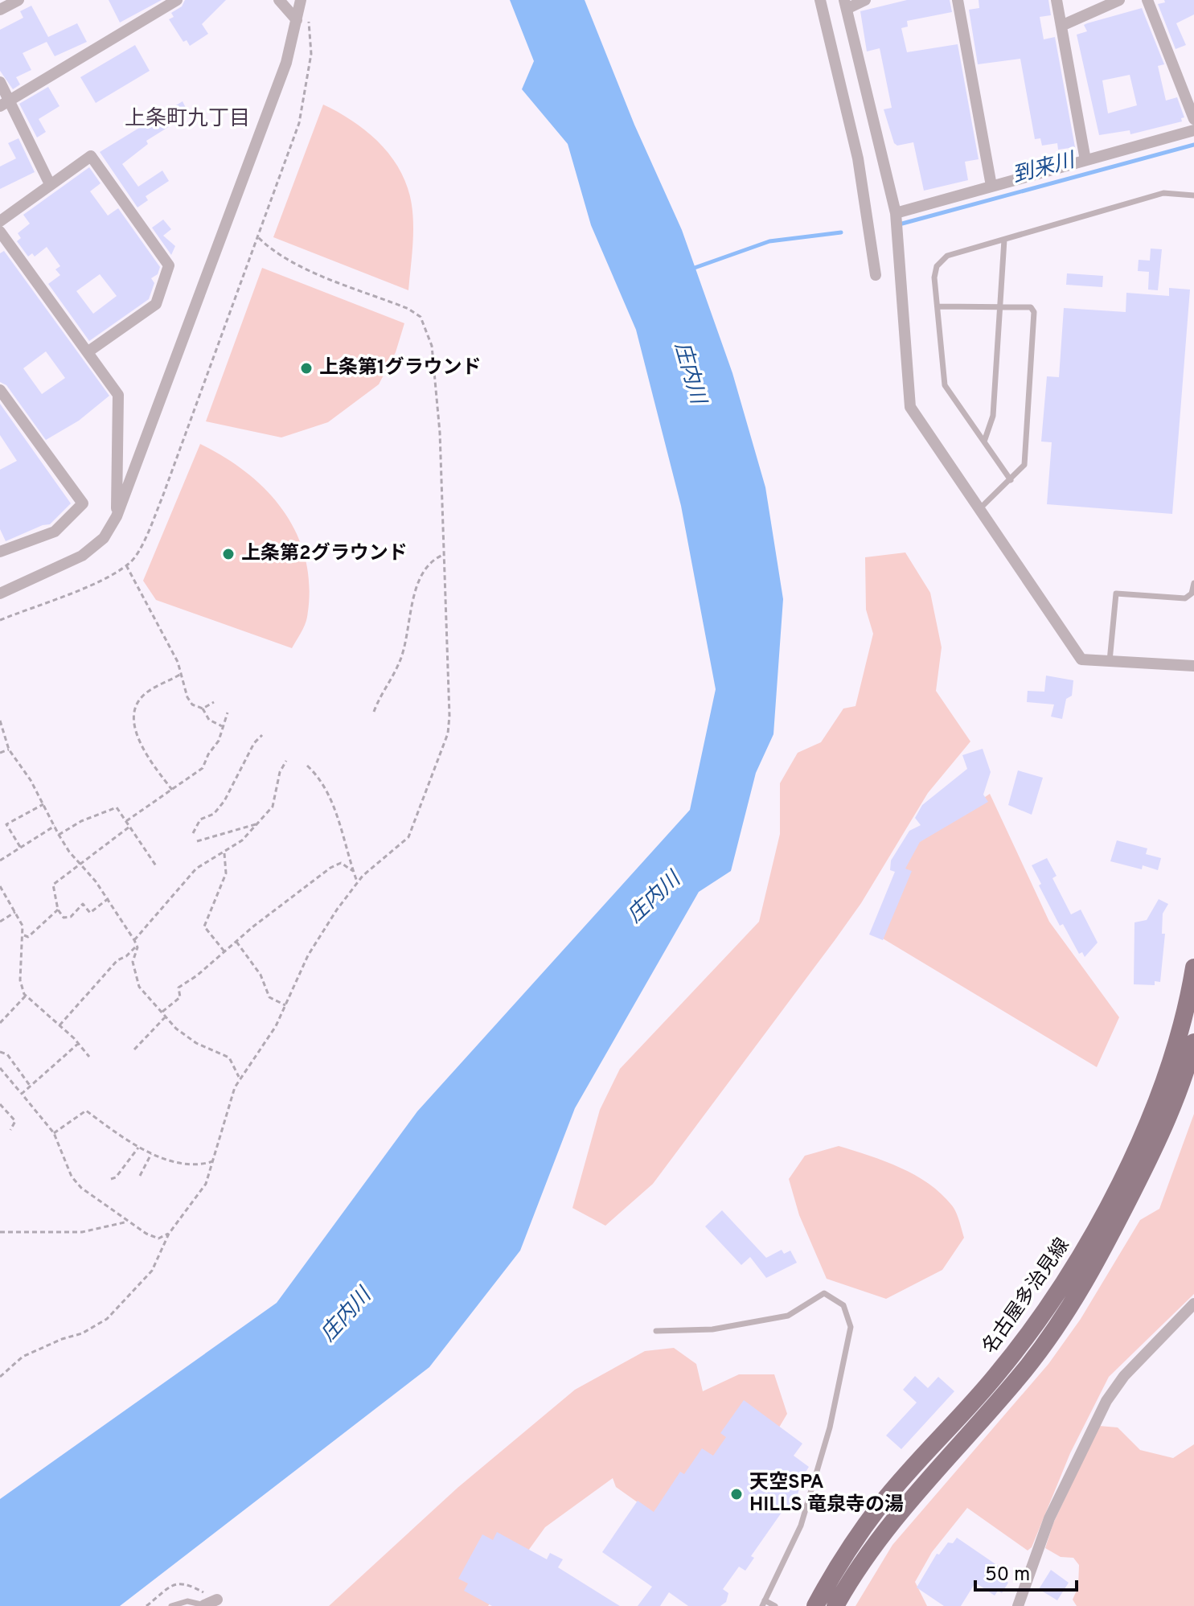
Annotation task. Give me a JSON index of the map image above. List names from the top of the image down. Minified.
{"streets":{"main road":["名古屋多治見線"]},"districts":["上条町九丁目"],"water":["到来川","庄内川"],"places":["上条第1グラウンド","上条第2グラウンド","天空SPA HILLS 竜泉寺の湯"],"scale_bar":"50 m"}
